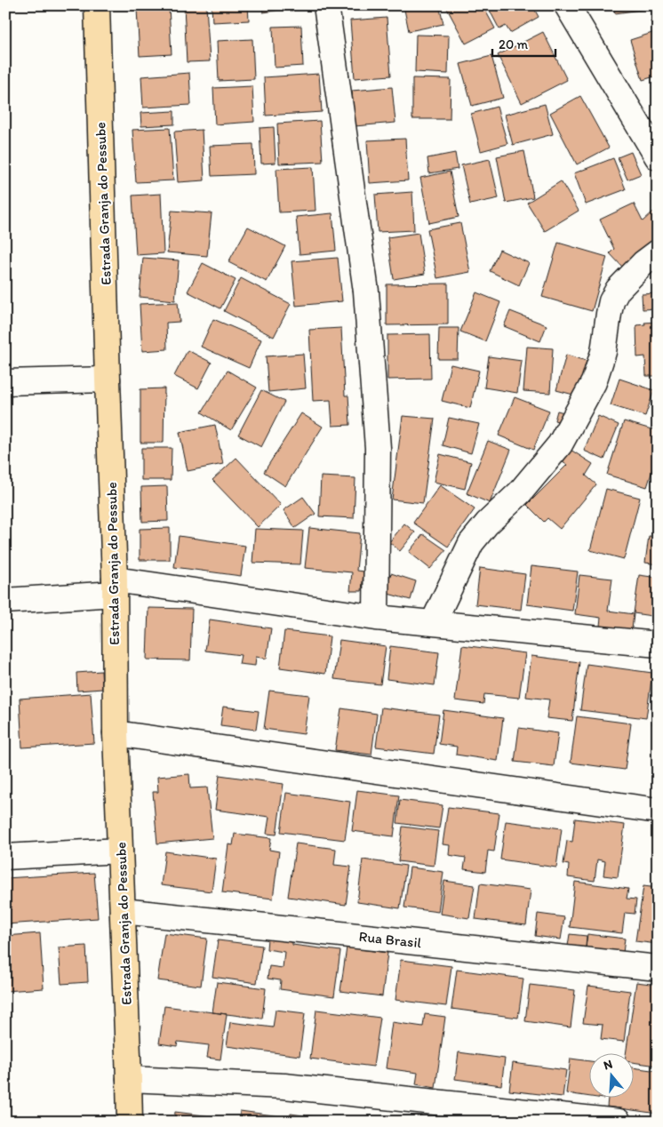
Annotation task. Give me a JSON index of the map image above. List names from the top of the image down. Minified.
{"streets":{"main road":["Estrada Granja do Pessube"],"street":["Rua Brasil"]},"crossings":[["Estrada Granja do Pessube","Rua Brasil"]],"scale_bar":"20 m","north":"top"}
